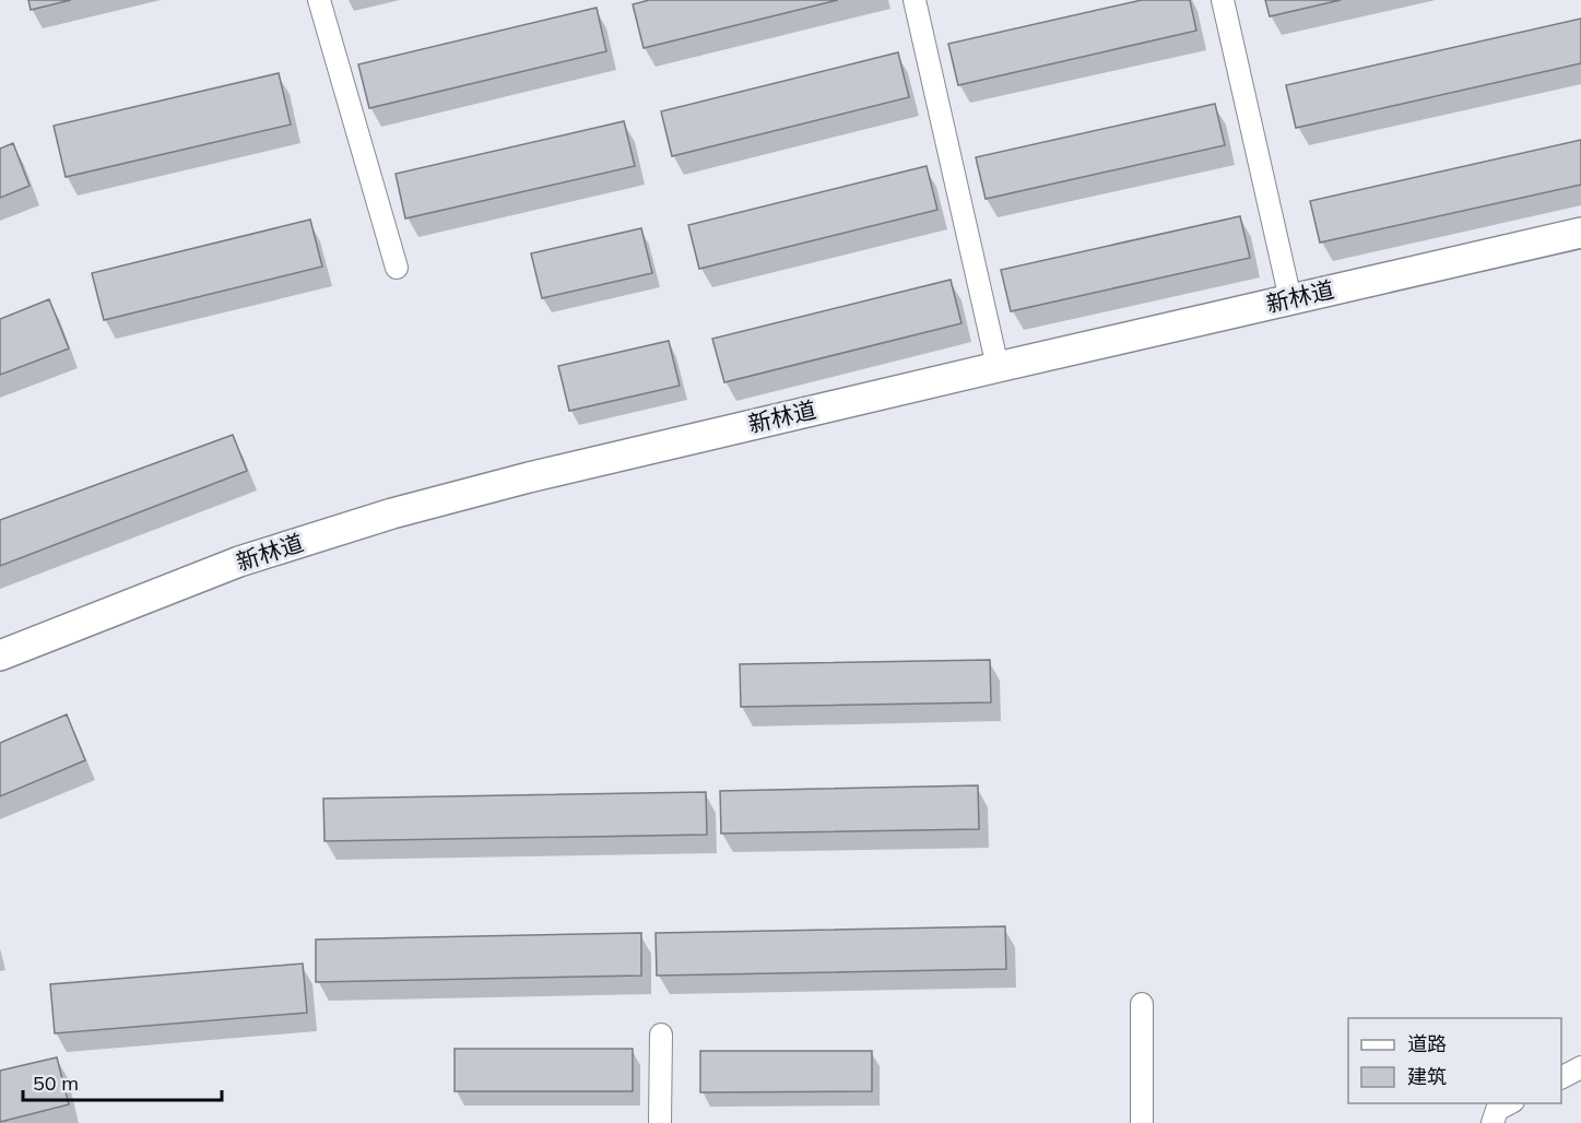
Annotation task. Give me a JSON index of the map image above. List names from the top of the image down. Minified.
{"streets":{"street":["新林道"]},"legend":["道路","建筑"],"scale_bar":"50 m"}
